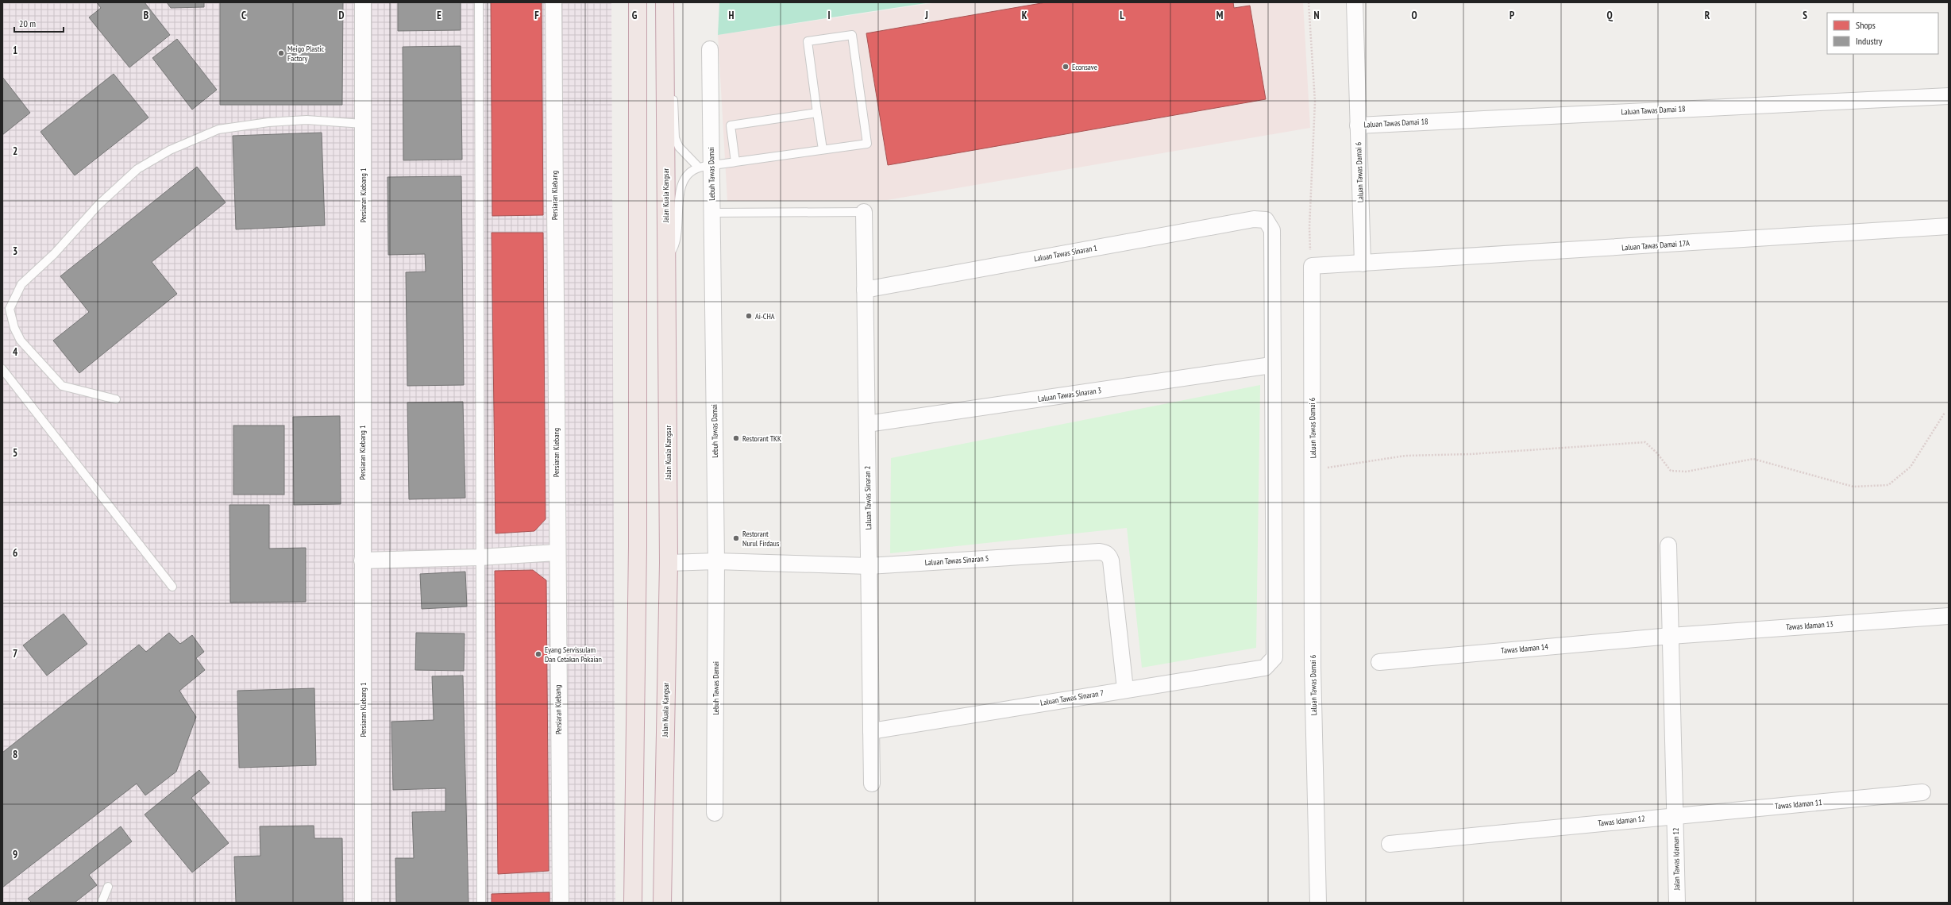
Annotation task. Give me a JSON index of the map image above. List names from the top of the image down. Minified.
{"streets":{"highway":["Jalan Kuala Kangsar"],"street":["Laluan Tawas Damai 18","Laluan Tawas Damai 6","Lebuh Tawas Damai","Persiaran Klebang 1","Persiaran Klebang","Laluan Tawas Damai 17A","Laluan Tawas Sinaran 1","Laluan Tawas Sinaran 3","Laluan Tawas Sinaran 2","Laluan Tawas Sinaran 5","Tawas Idaman 13","Tawas Idaman 14","Laluan Tawas Sinaran 7","Tawas Idaman 11","Tawas Idaman 12","Jalan Tawas Idaman 12"]},"crossings":[["Laluan Tawas Damai 18","Laluan Tawas Damai 6"],["Laluan Tawas Damai 6","Laluan Tawas Damai 17A"],["Lebuh Tawas Damai","Laluan Tawas Sinaran 5"],["Jalan Kuala Kangsar","Laluan Tawas Sinaran 5"],["Laluan Tawas Sinaran 1","Laluan Tawas Sinaran 3"],["Laluan Tawas Sinaran 1","Laluan Tawas Sinaran 2"],["Laluan Tawas Sinaran 1","Laluan Tawas Sinaran 7"],["Laluan Tawas Sinaran 3","Laluan Tawas Sinaran 2"],["Laluan Tawas Sinaran 3","Laluan Tawas Sinaran 7"],["Laluan Tawas Sinaran 2","Laluan Tawas Sinaran 5"],["Laluan Tawas Sinaran 2","Laluan Tawas Sinaran 7"],["Laluan Tawas Sinaran 5","Laluan Tawas Sinaran 7"],["Tawas Idaman 13","Tawas Idaman 14"],["Tawas Idaman 11","Tawas Idaman 12"],["Tawas Idaman 11","Jalan Tawas Idaman 12"],["Tawas Idaman 12","Jalan Tawas Idaman 12"]],"places":["Meigo Plastic Factory","Econsave","Ai-CHA","Restorant TKK","Restorant Nurul Firdaus","Eyang Servissulam Dan Cetakan Pakaian"],"legend":["Shops","Industry"],"scale_bar":"20 m","grid":{"columns":["B","C","D","E","F","G","H","I","J","K","L","M","N","O","P","Q","R","S"],"rows":["1","2","3","4","5","6","7","8","9"]}}
